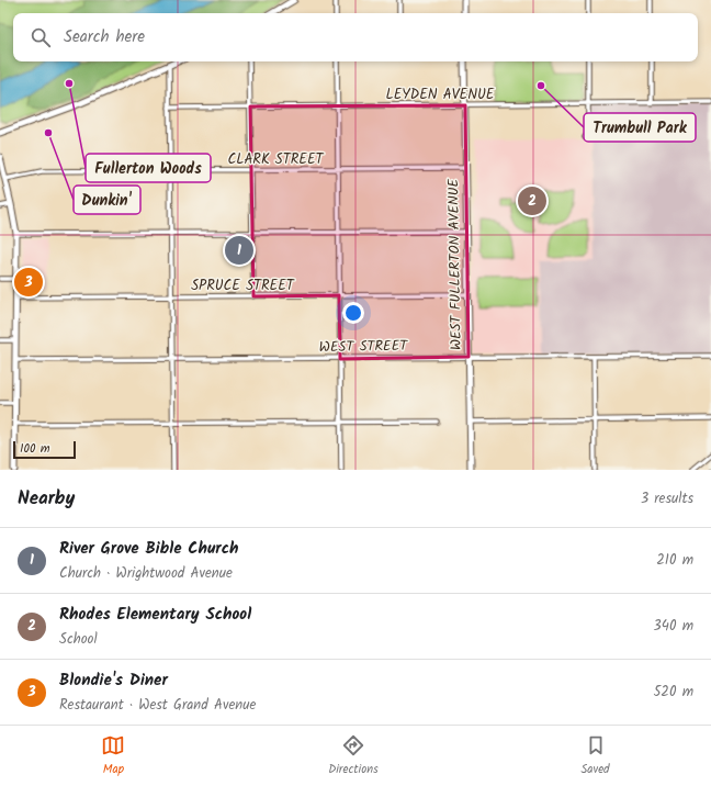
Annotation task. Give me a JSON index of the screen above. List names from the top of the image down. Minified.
{"streets":{"main road":["WEST FULLERTON AVENUE"],"street":["LEYDEN AVENUE","CLARK STREET","SPRUCE STREET","WEST STREET"]},"crossings":[["LEYDEN AVENUE","WEST FULLERTON AVENUE"],["CLARK STREET","WEST FULLERTON AVENUE"],["WEST FULLERTON AVENUE","SPRUCE STREET"],["WEST FULLERTON AVENUE","WEST STREET"]],"places":["Fullerton Woods","Trumbull Park","Dunkin'"],"scale_bar":"100 m","page":{"search":"Search here","pins":["2","1","3"],"scale":"100 m","heading":["Nearby","3 results"],"list":[{"mark":"1","name":"River Grove Bible Church","note":"Church · Wrightwood Avenue","value":"210 m"},{"mark":"2","name":"Rhodes Elementary School","note":"School","value":"340 m"},{"mark":"3","name":"Blondie's Diner","note":"Restaurant · West Grand Avenue","value":"520 m"}],"nav":["Map","Directions","Saved"]}}
